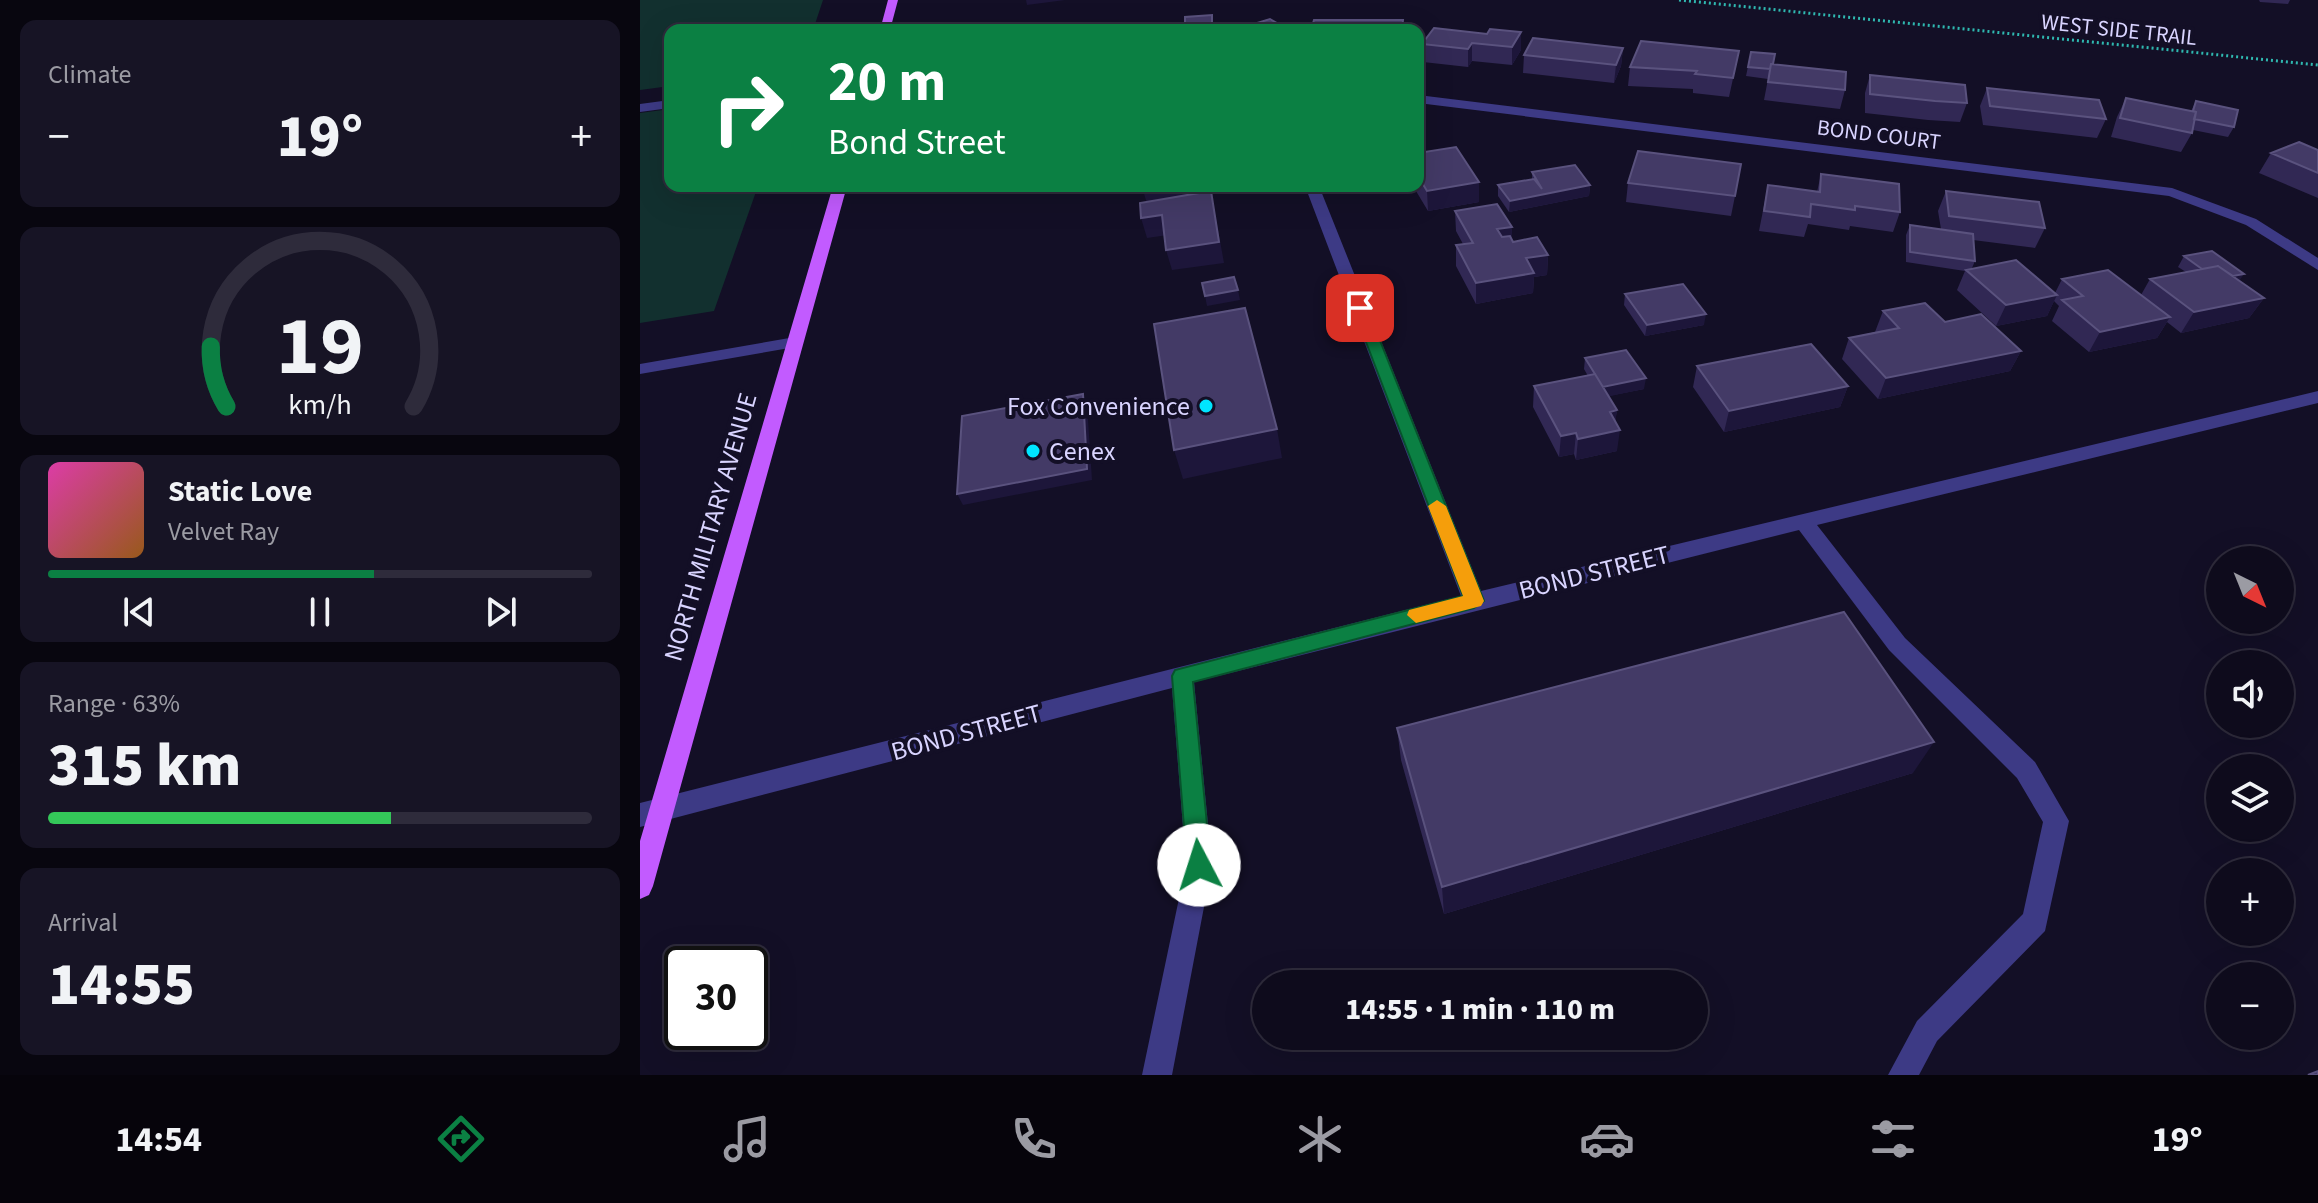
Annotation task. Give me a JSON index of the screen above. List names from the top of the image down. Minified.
{"streets":{"main road":["NORTH MILITARY AVENUE"],"street":["BOND COURT","BOND STREET"],"path":["WEST SIDE TRAIL"]},"crossings":[["NORTH MILITARY AVENUE","BOND STREET"]],"places":["Fox Convenience","Cenex"],"north":"bottom right","page":{"tile":["Climate",["Range · 63%","315 km"],["Arrival","14:55"]],"turn":["20 m","Bond Street"],"heat":["−","19°","+"],"song":["Static Love","Velvet Ray"],"map_buttons":["+","−"],"limit":"30","trip":"14:55 · 1 min · 110 m","tabs":["14:54","19°"],"gauge":["19","km/h"]}}
